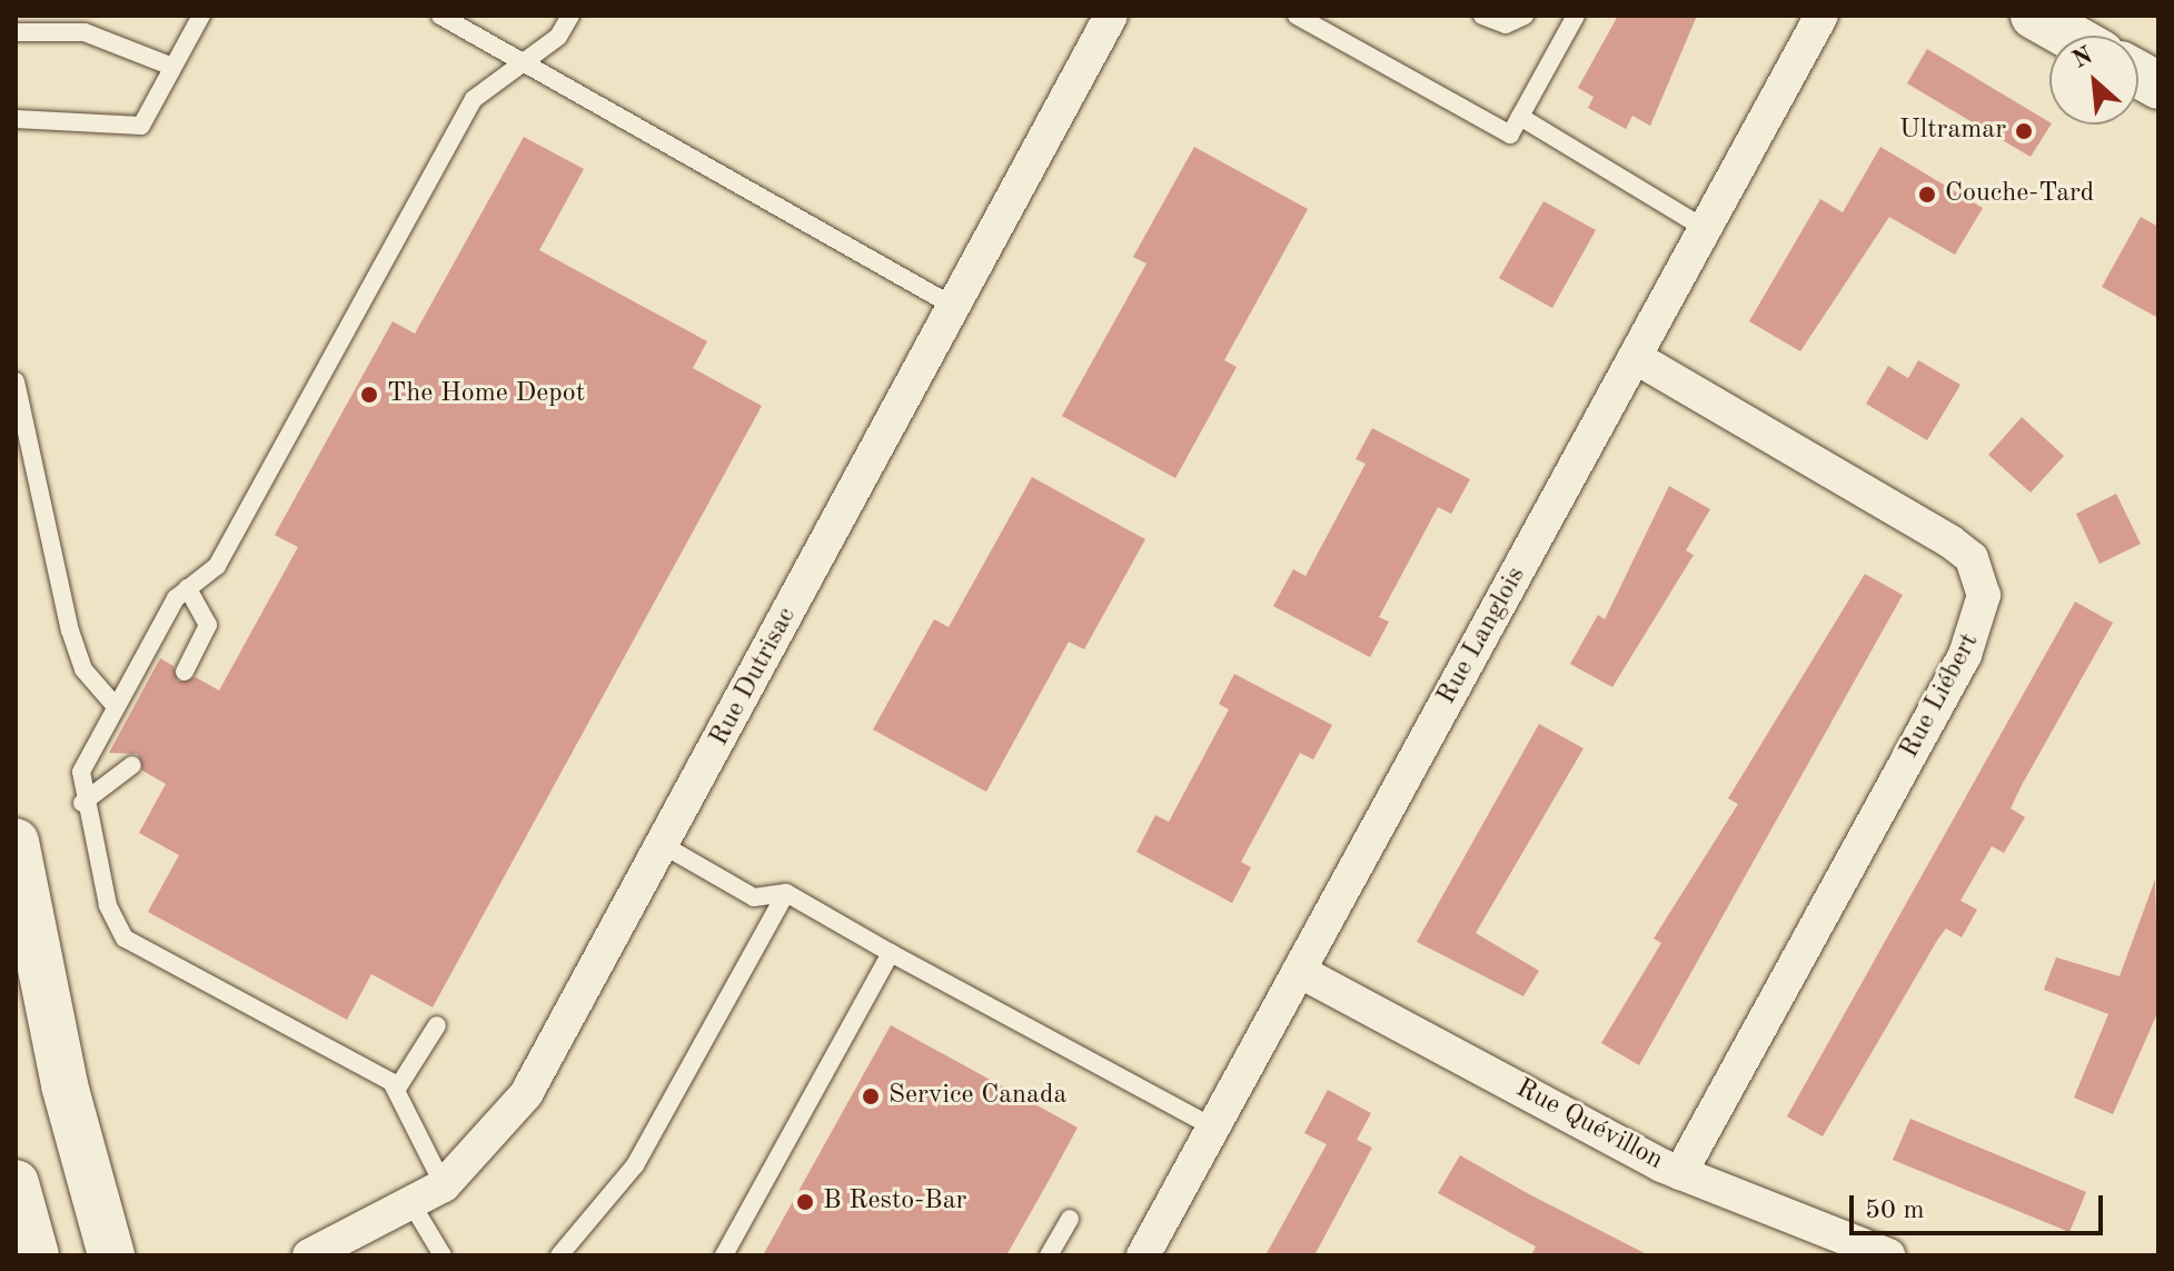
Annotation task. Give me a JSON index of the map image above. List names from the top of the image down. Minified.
{"streets":{"street":["Rue Langlois","Rue Dutrisac","Rue Liébert","Rue Quévillon"]},"crossings":[["Rue Langlois","Rue Liébert"],["Rue Langlois","Rue Quévillon"],["Rue Liébert","Rue Quévillon"]],"places":["Ultramar","Couche-Tard","The Home Depot","Service Canada","B Resto-Bar"],"scale_bar":"50 m","north":"top left"}
